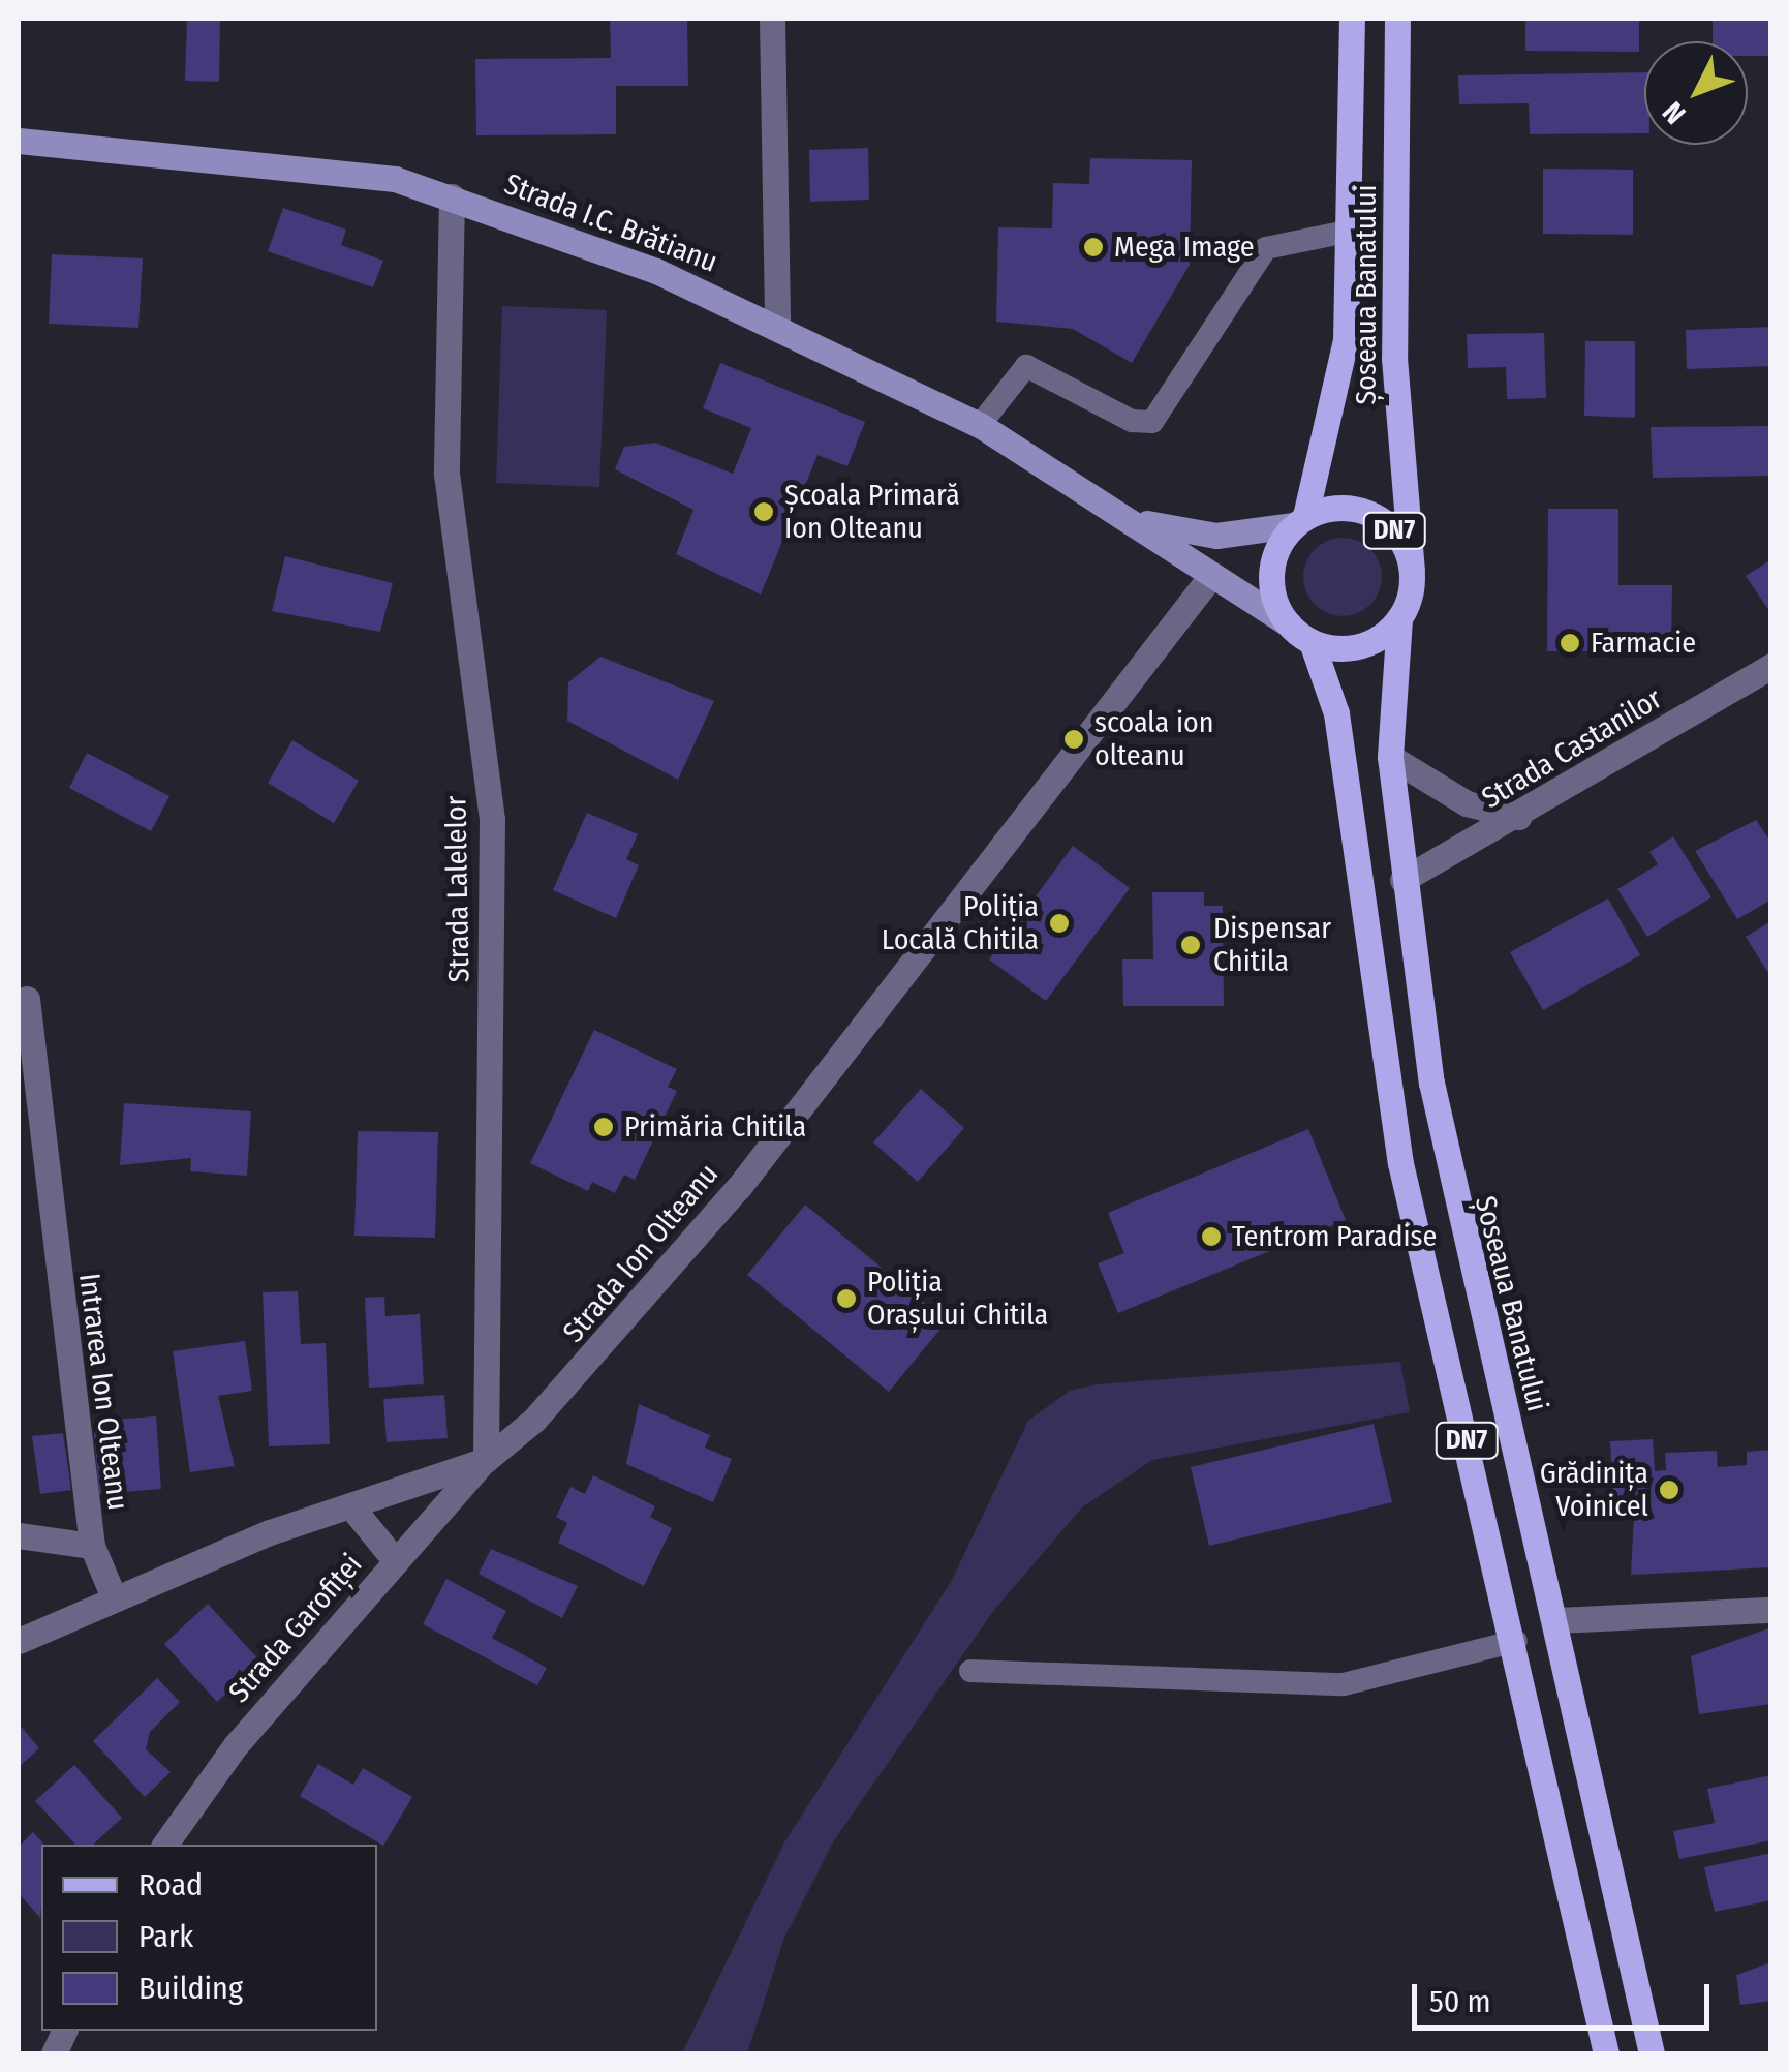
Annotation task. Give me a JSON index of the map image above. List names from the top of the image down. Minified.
{"streets":{"main road":["Strada I.C. Brătianu","Șoseaua Banatului","DN7"],"street":["Strada Castanilor","Strada Lalelelor","Strada Ion Olteanu","Intrarea Ion Olteanu","Strada Garofiței"]},"crossings":[["Strada I.C. Brătianu","Șoseaua Banatului"],["Strada I.C. Brătianu","DN7"],["Strada I.C. Brătianu","Strada Lalelelor"],["Strada I.C. Brătianu","Strada Ion Olteanu"],["Șoseaua Banatului","DN7"],["Șoseaua Banatului","Strada Castanilor"],["Strada Lalelelor","Strada Ion Olteanu"],["Strada Lalelelor","Strada Garofiței"],["Strada Ion Olteanu","Intrarea Ion Olteanu"],["Strada Ion Olteanu","Strada Garofiței"]],"places":["Mega Image","Școala Primară Ion Olteanu","Farmacie","scoala ion olteanu","Poliția Locală Chitila","Dispensar Chitila","Primăria Chitila","Tentrom Paradise","Poliția Orașului Chitila","Grădinița Voinicel"],"legend":["Road","Park","Building"],"scale_bar":"50 m","north":"bottom left"}
